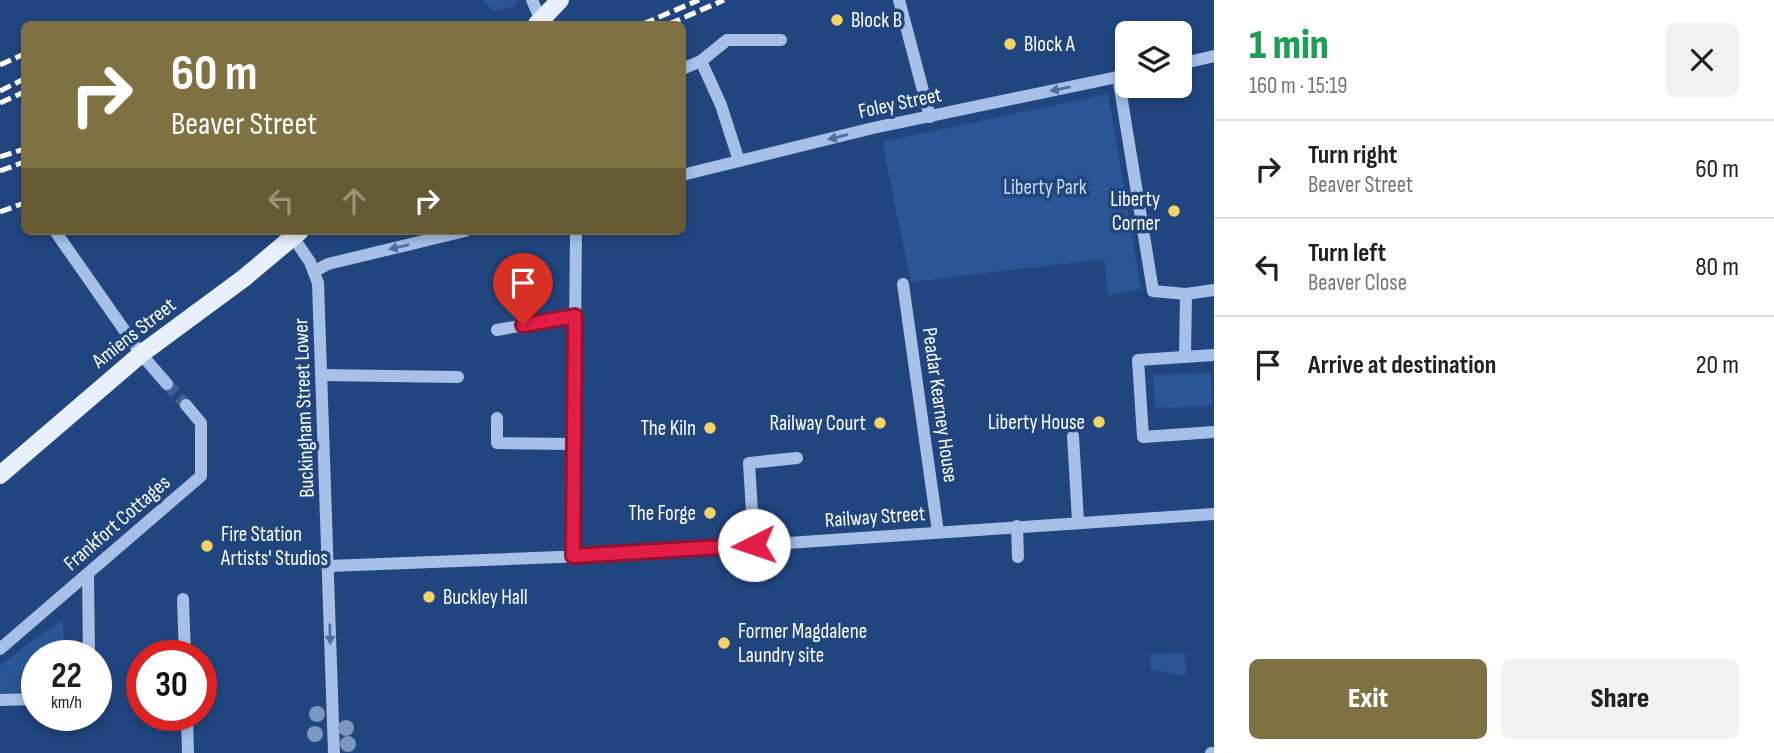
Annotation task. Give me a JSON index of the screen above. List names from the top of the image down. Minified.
{"streets":{"main road":["Amiens Street"],"street":["Foley Street","Peadar Kearney House","Buckingham Street Lower","Railway Street","Frankfort Cottages"]},"crossings":[["Peadar Kearney House","Railway Street"],["Buckingham Street Lower","Railway Street"]],"one_way":["Foley Street","Buckingham Street Lower"],"parks":["Liberty Park"],"places":["Block B","Block A","Liberty Corner","Liberty House","Railway Court","The Kiln","The Forge","Fire Station Artists' Studios","Buckley Hall","Former Magdalene Laundry site"],"page":{"heading":["1 min","160 m · 15:19"],"turn":["60 m","Beaver Street"],"list":[{"name":"Turn right","note":"Beaver Street","value":"60 m"},{"name":"Turn left","note":"Beaver Close","value":"80 m"},{"name":"Arrive at destination","value":"20 m"}],"speed":"22 km/h","limit":"30","buttons":["Exit","Share"]}}
